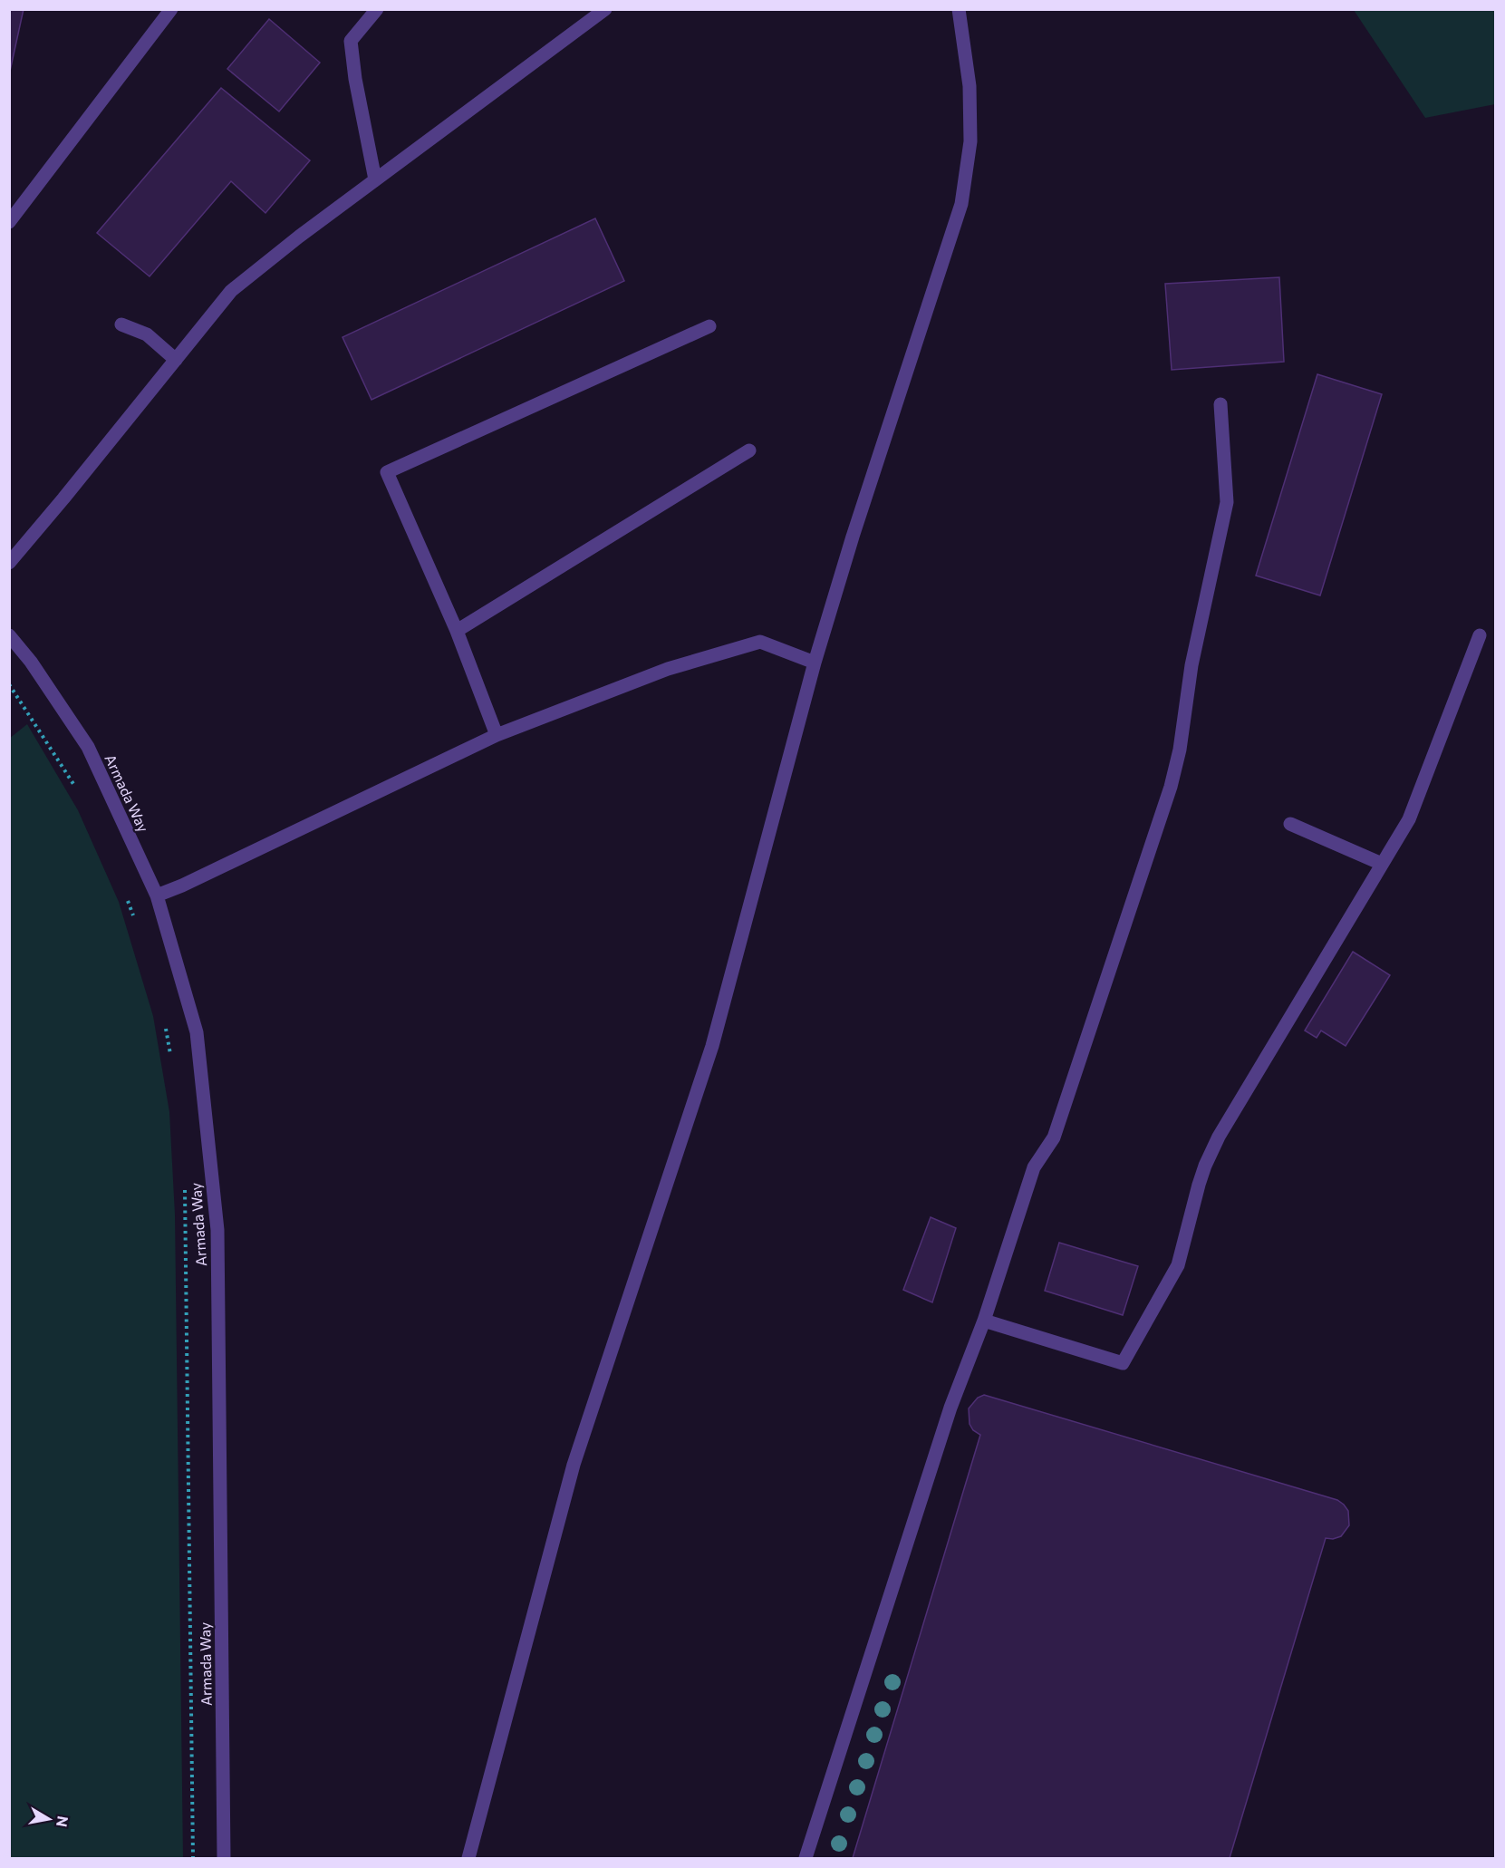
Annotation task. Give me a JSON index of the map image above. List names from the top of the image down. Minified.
{"streets":{"street":["Armada Way"]},"north":"right"}
